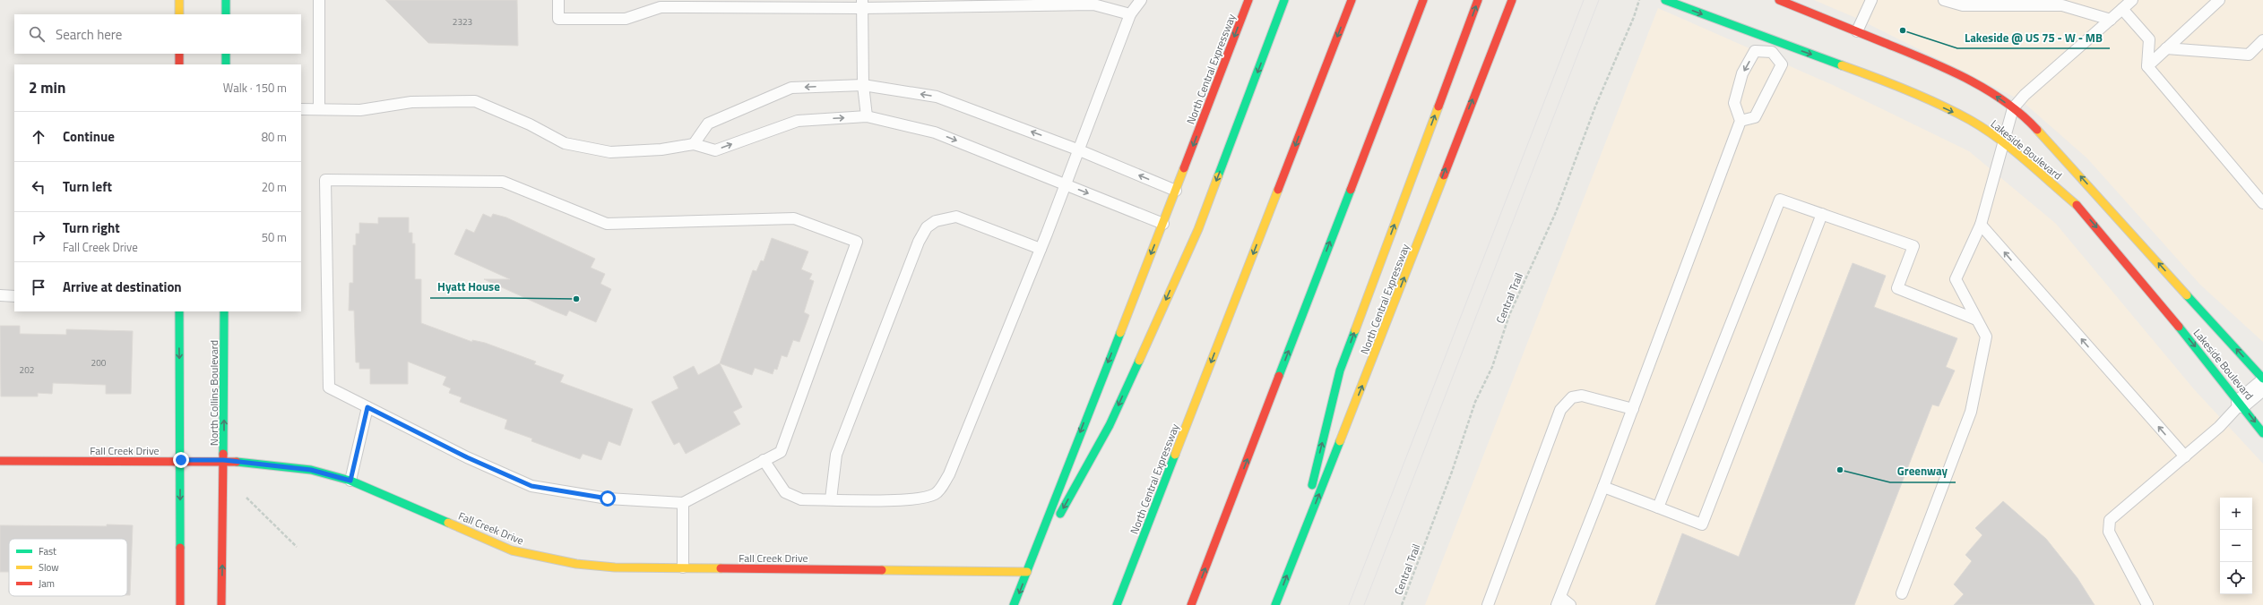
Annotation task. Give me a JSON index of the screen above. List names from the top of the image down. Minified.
{"streets":{"main road":["North Central Expressway","Lakeside Boulevard","North Collins Boulevard","Fall Creek Drive"],"path":["Central Trail"]},"crossings":[["North Central Expressway","Fall Creek Drive"],["North Collins Boulevard","Fall Creek Drive"]],"places":["Lakeside @ US 75 - W - MB","Hyatt House","Greenway"],"house_numbers":["2323","200","202"],"legend":["Fast","Slow","Jam"],"page":{"search":"Search here","heading":["2 min","Walk · 150 m"],"list":[["Continue","80 m"],["Turn left","20 m"],["Turn right","Fall Creek Drive","50 m"],"Arrive at destination"],"map_buttons":["+","−"]}}
